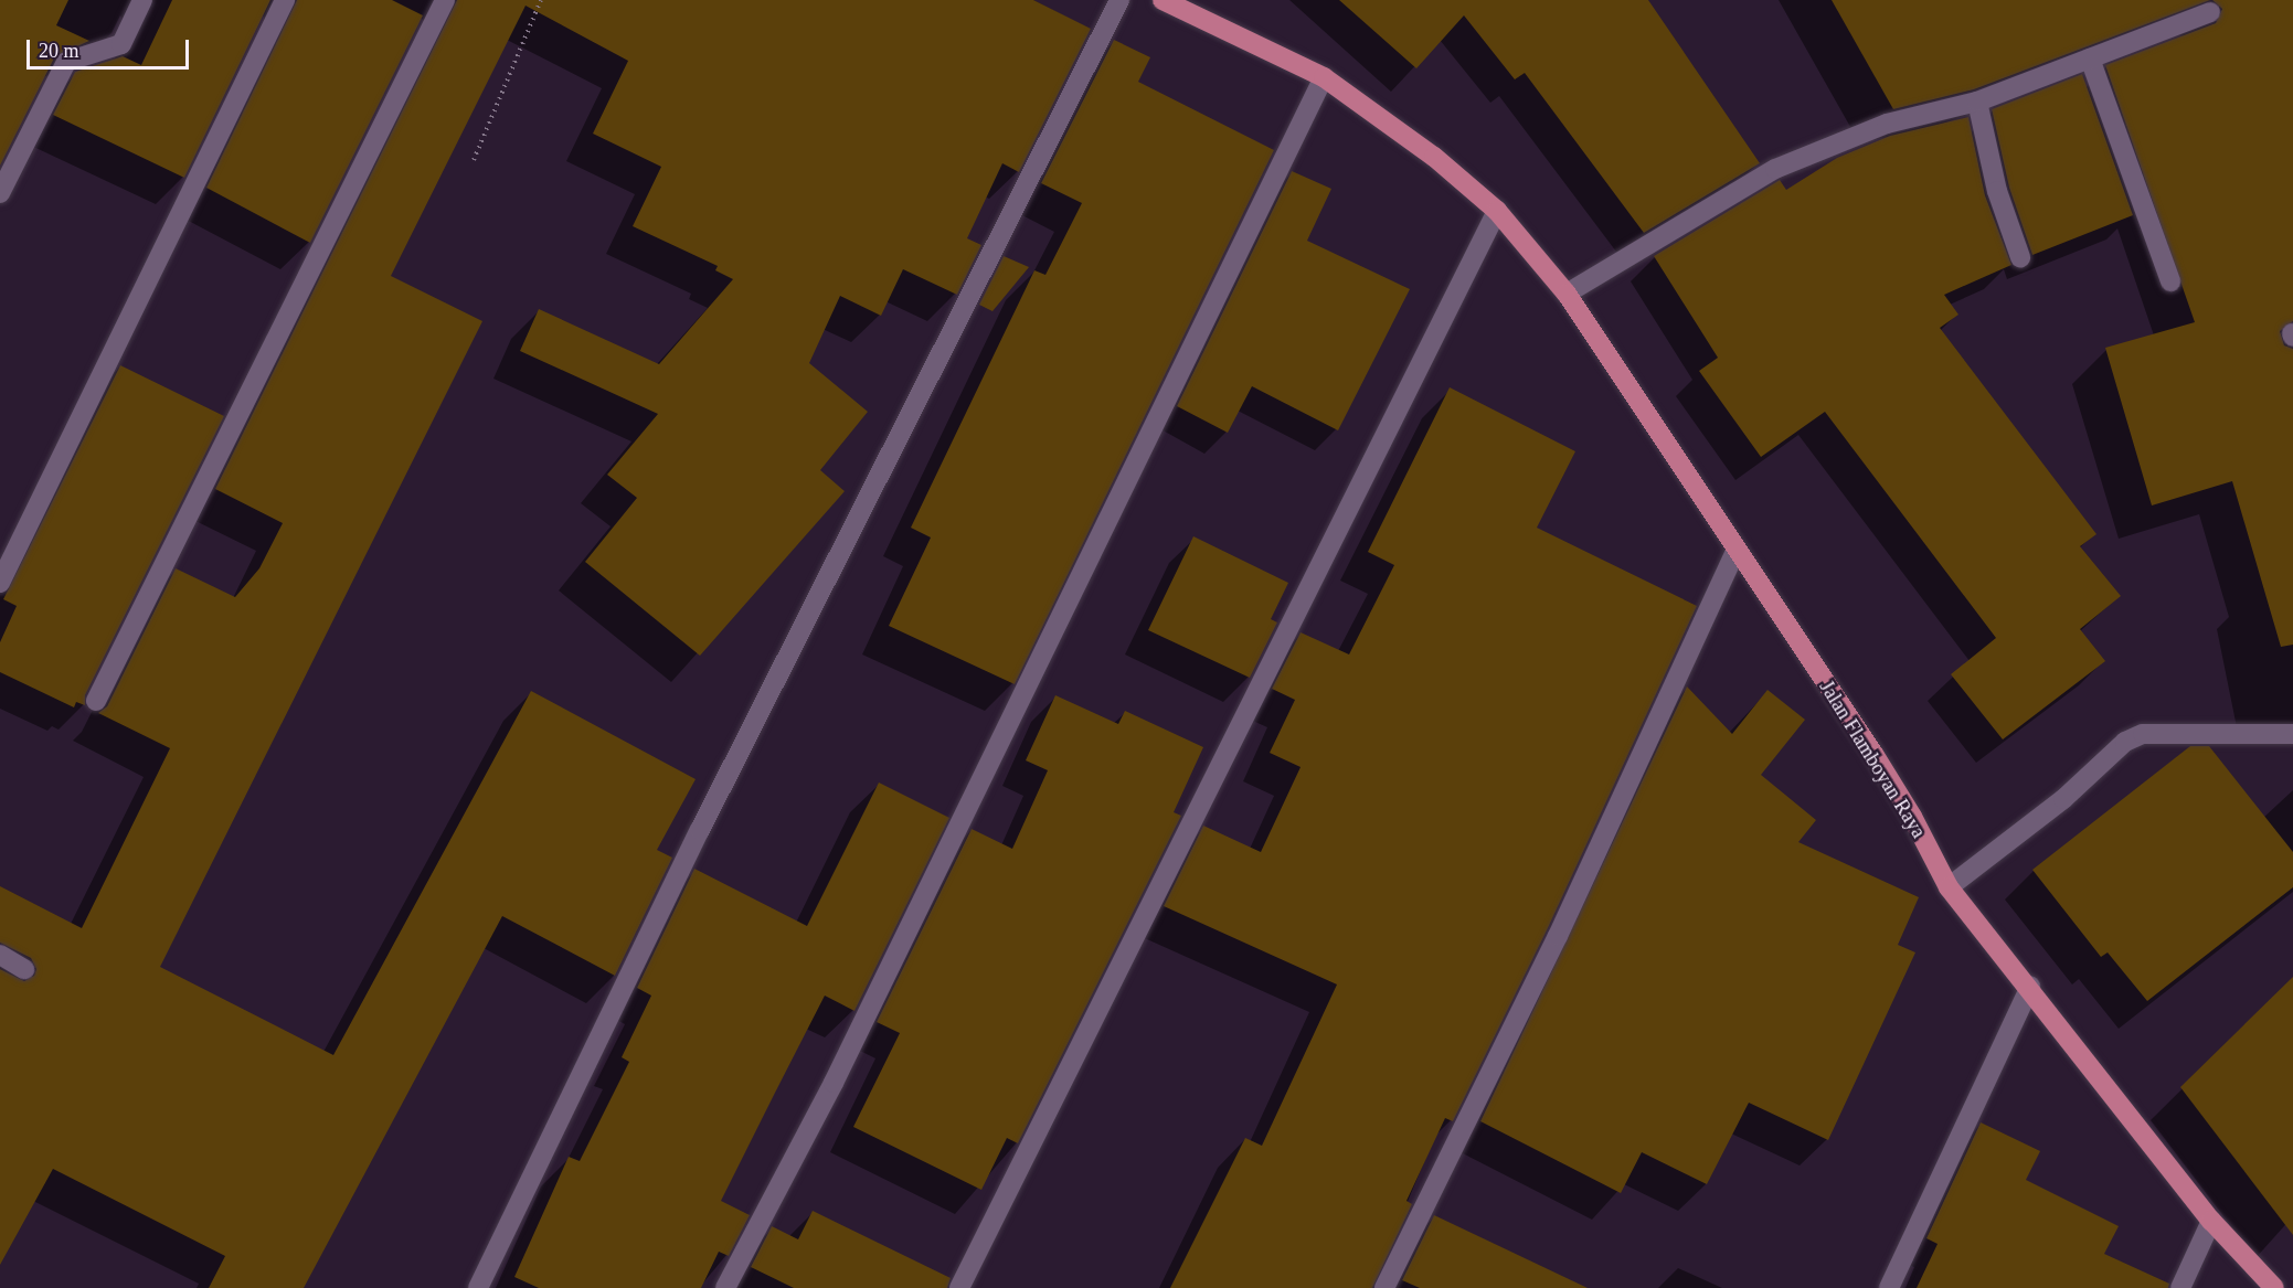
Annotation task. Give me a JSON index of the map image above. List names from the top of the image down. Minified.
{"streets":{"main road":["Jalan Flamboyan Raya"]},"scale_bar":"20 m"}
